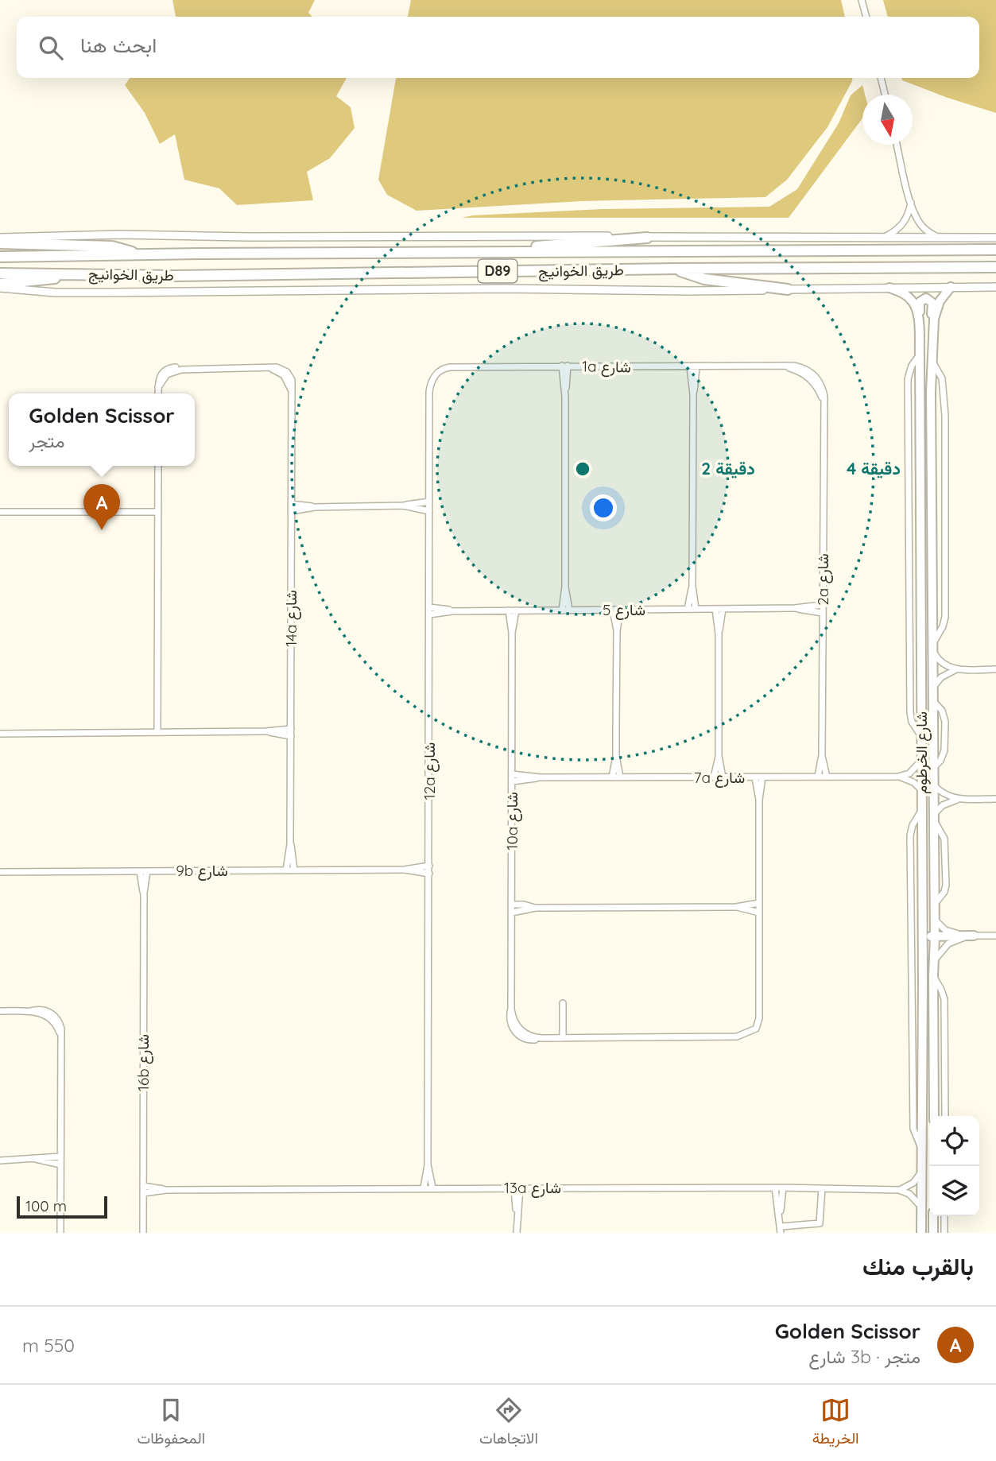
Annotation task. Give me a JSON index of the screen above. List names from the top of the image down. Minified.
{"streets":{"highway":["طريق الخوانيج","D89"],"main road":["شارع الخرطوم"],"street":["1a شارع","2a شارع","شارع 5","14a شارع","12a شارع","7a شارع","10a شارع","9b شارع","16b شارع","13a شارع"]},"crossings":[["1a شارع","2a شارع"],["1a شارع","12a شارع"],["2a شارع","شارع 5"],["2a شارع","7a شارع"],["شارع 5","12a شارع"],["شارع 5","10a شارع"],["14a شارع","9b شارع"],["شارع الخرطوم","7a شارع"],["12a شارع","9b شارع"],["12a شارع","13a شارع"],["7a شارع","10a شارع"],["9b شارع","16b شارع"],["16b شارع","13a شارع"]],"scale_bar":"100 m","north":"bottom","page":{"search":"ابحث هنا","popup":["Golden Scissor","متجر"],"pins":"A","scale":"100 m","heading":"بالقرب منك","list":[{"mark":"A","name":"Golden Scissor","note":"متجر · 3b شارع","value":"550 m"}],"nav":["الخريطة","الاتجاهات","المحفوظات"]},"rings":["2 دقيقة","4 دقيقة"]}
